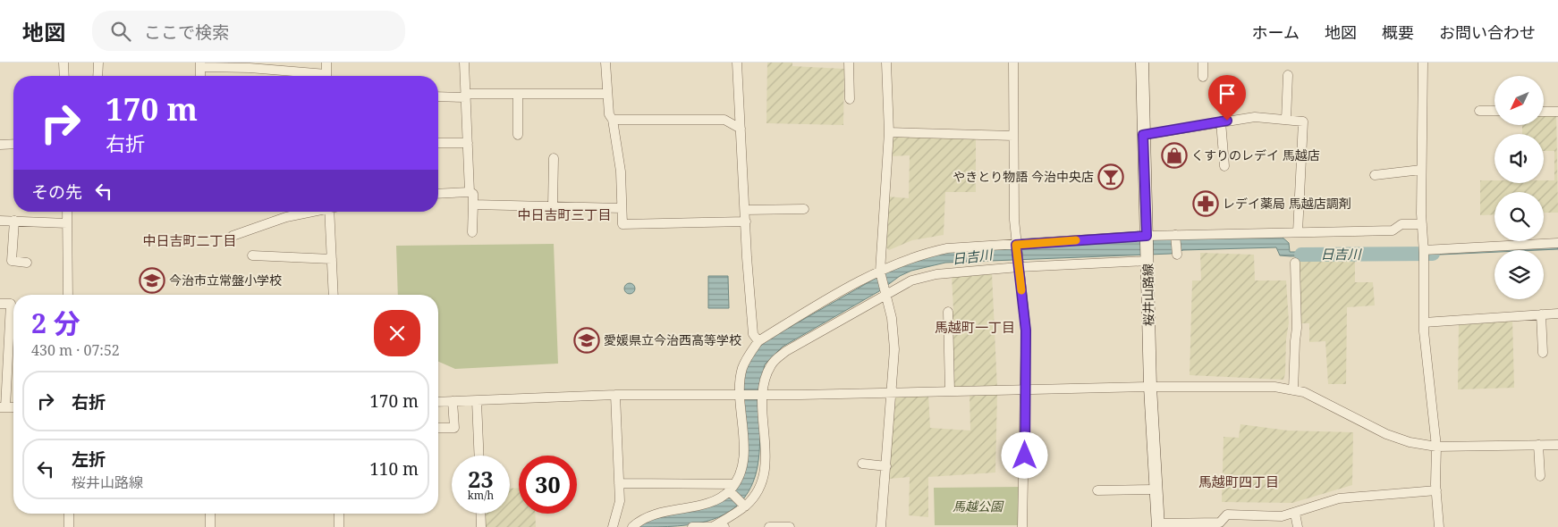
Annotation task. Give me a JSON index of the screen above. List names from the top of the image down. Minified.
{"streets":{"main road":["桜井山路線"]},"districts":["中日吉町三丁目","中日吉町二丁目","馬越町一丁目","馬越町四丁目"],"water":["日吉川"],"parks":["馬越公園"],"places":{"shop":["くすりのレデイ 馬越店"],"bar":["やきとり物語 今治中央店"],"pharmacy":["レデイ薬局 馬越店調剤"],"school or university":["今治市立常盤小学校","愛媛県立今治西高等学校"]},"north":"bottom left","page":{"header":"地図","search":"ここで検索","nav":["ホーム","地図","概要","お問い合わせ"],"turn":["170 m","右折"],"then":"その先","heading":["2 分","430 m · 07:52"],"list":[{"name":"右折","value":"170 m"},{"name":"左折","note":"桜井山路線","value":"110 m"}],"speed":"23 km/h","limit":"30"}}
